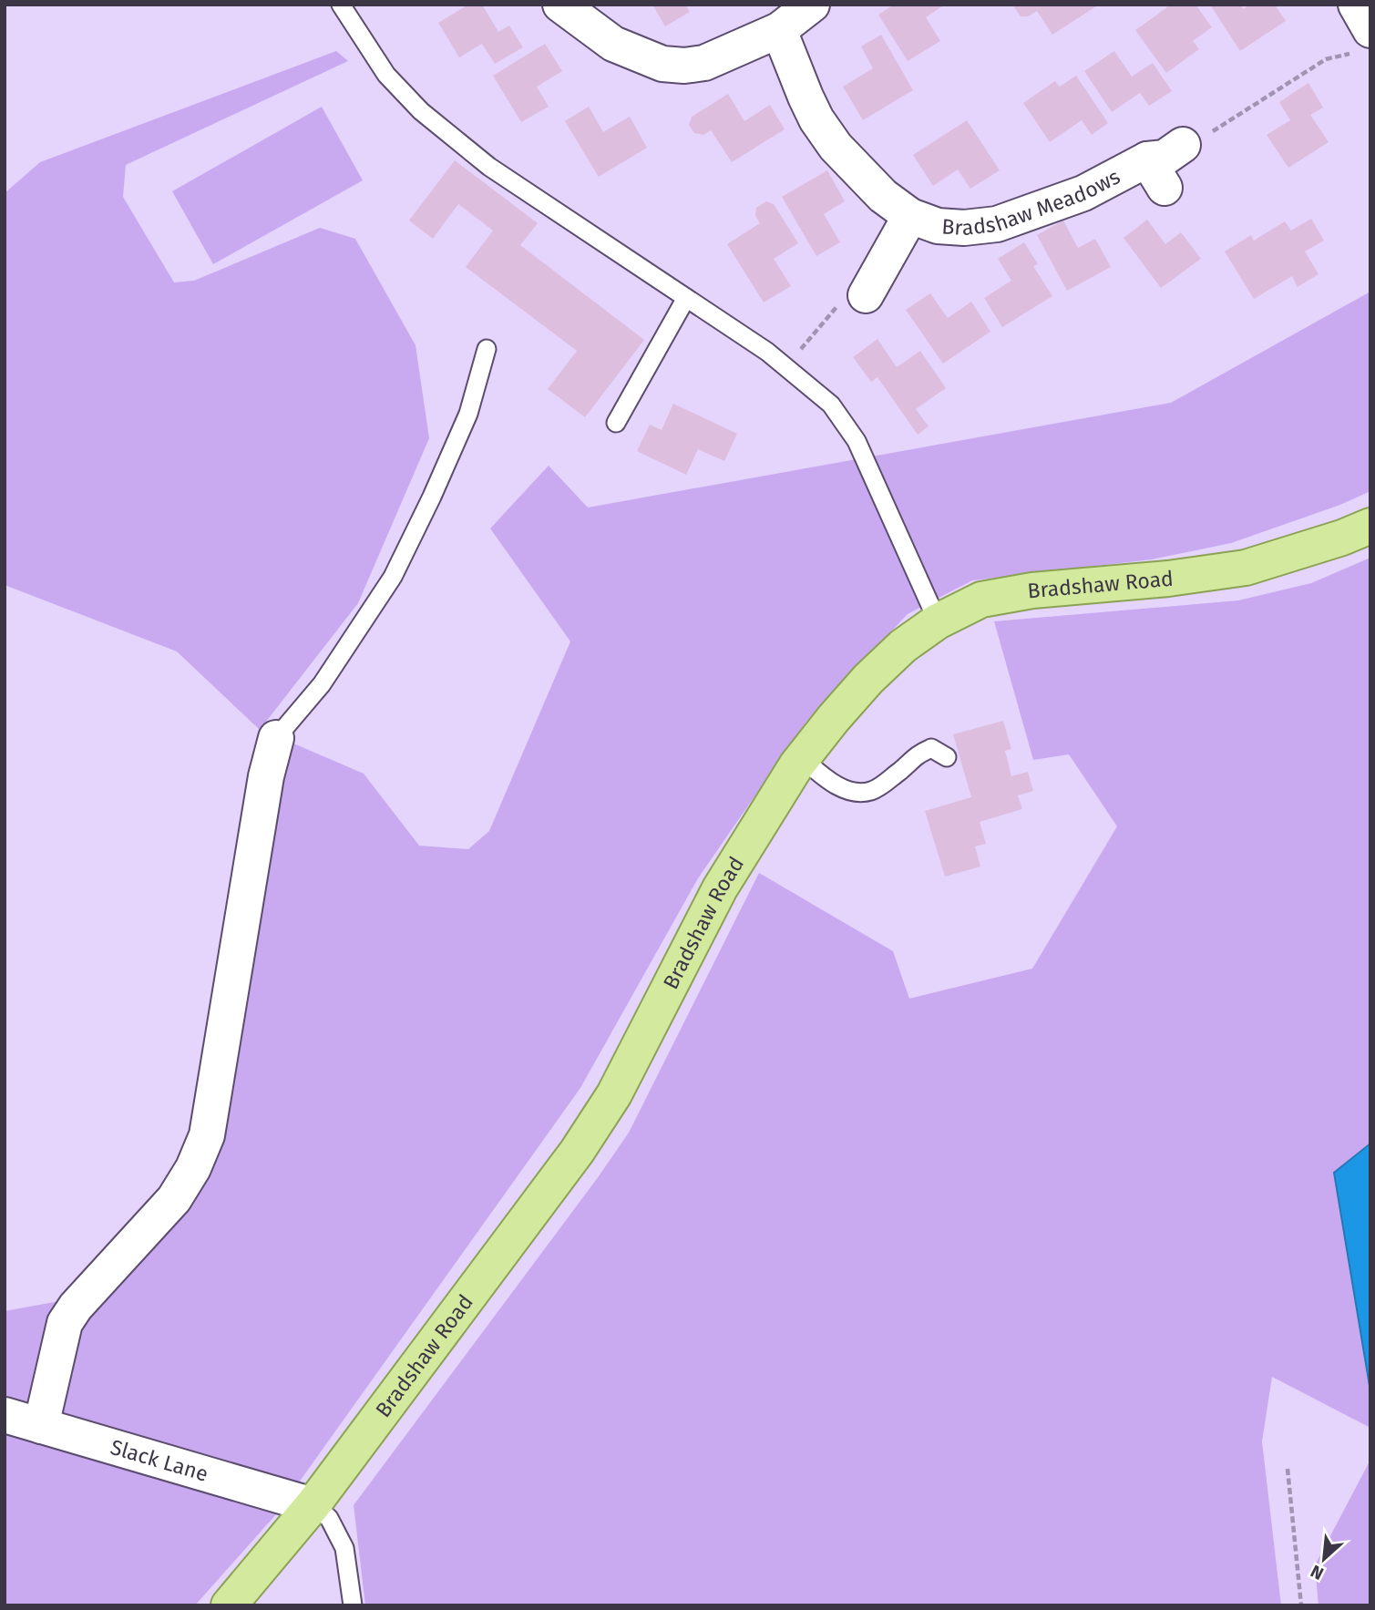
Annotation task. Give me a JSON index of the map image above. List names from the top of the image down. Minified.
{"streets":{"main road":["Bradshaw Road"],"street":["Bradshaw Meadows","Slack Lane"]},"crossings":[["Bradshaw Road","Slack Lane"]],"north":"bottom left"}
